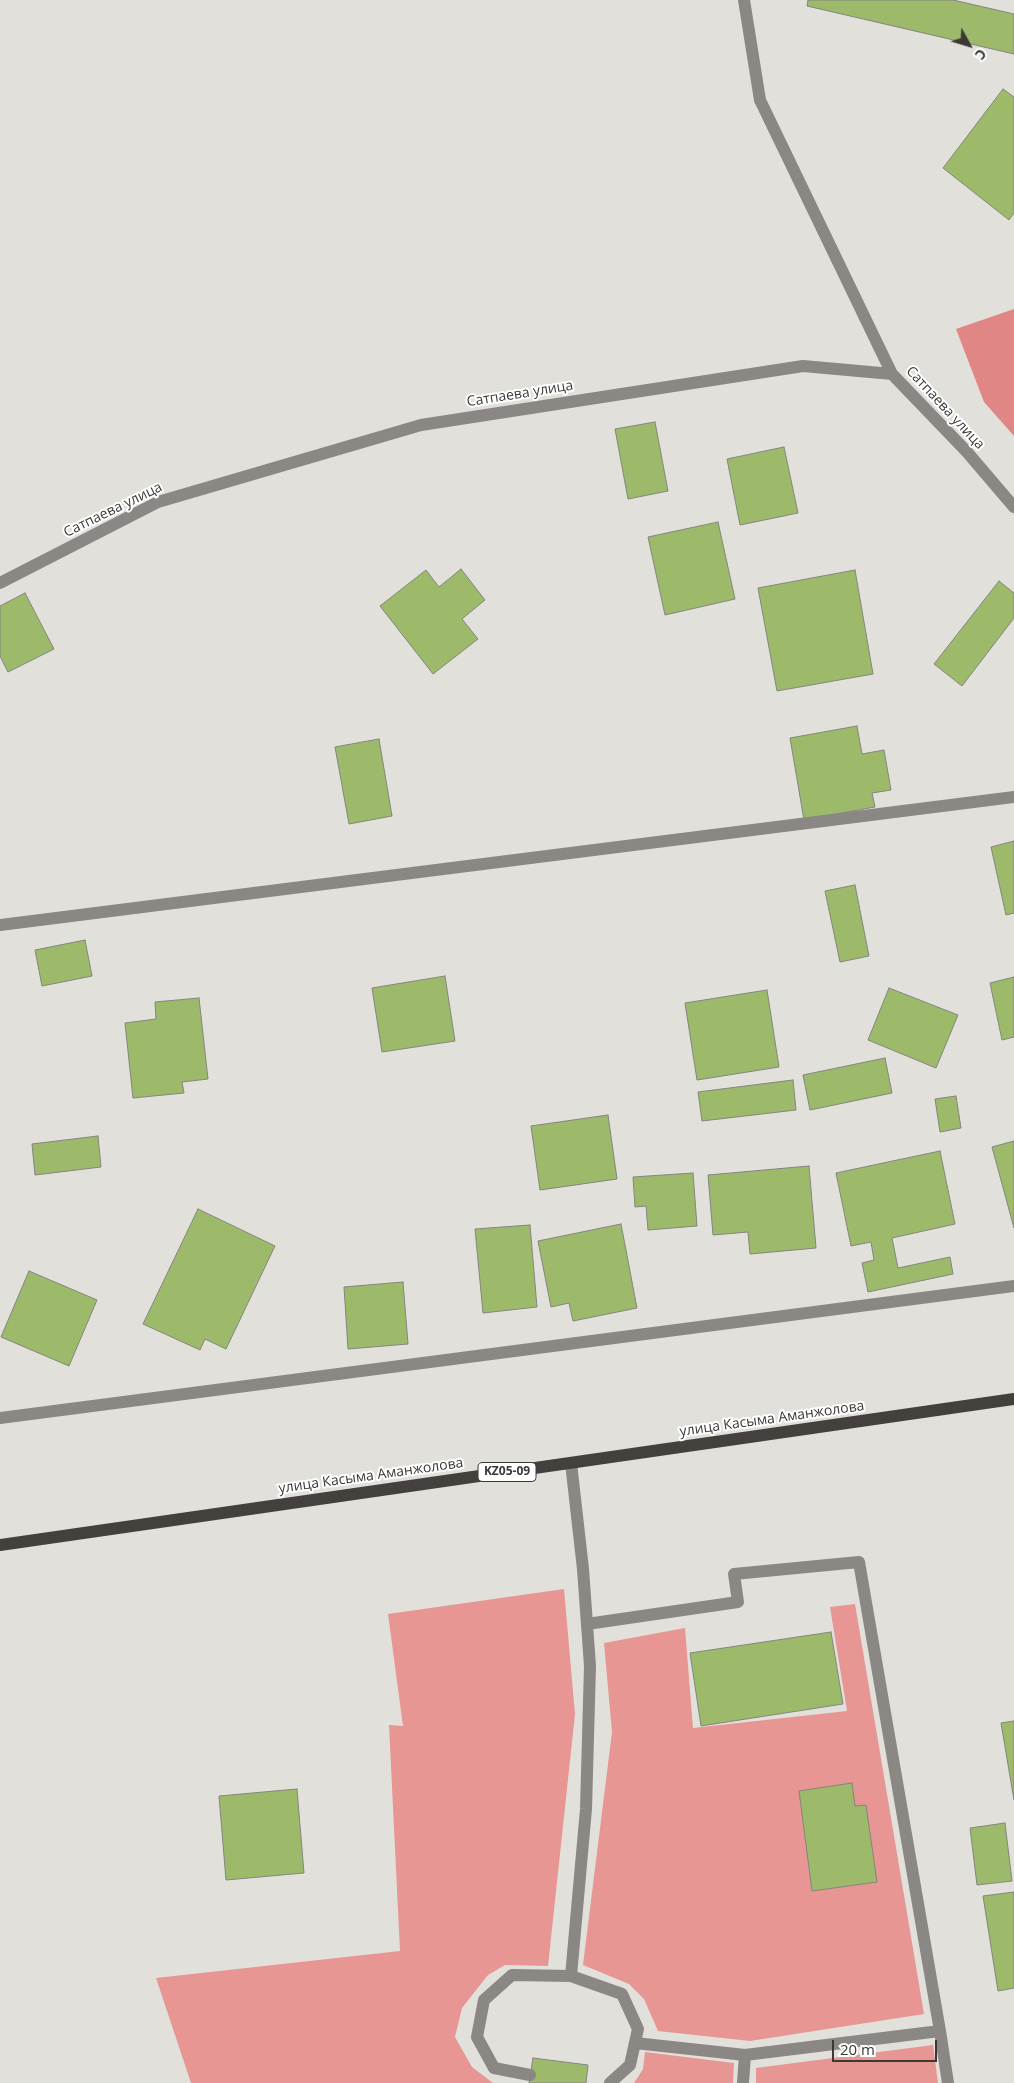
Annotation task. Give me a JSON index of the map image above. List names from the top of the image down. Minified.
{"streets":{"main road":["улица Касыма Аманжолова","KZ05-09"],"street":["Сатпаева улица"]},"scale_bar":"20 m","north":"bottom right"}
